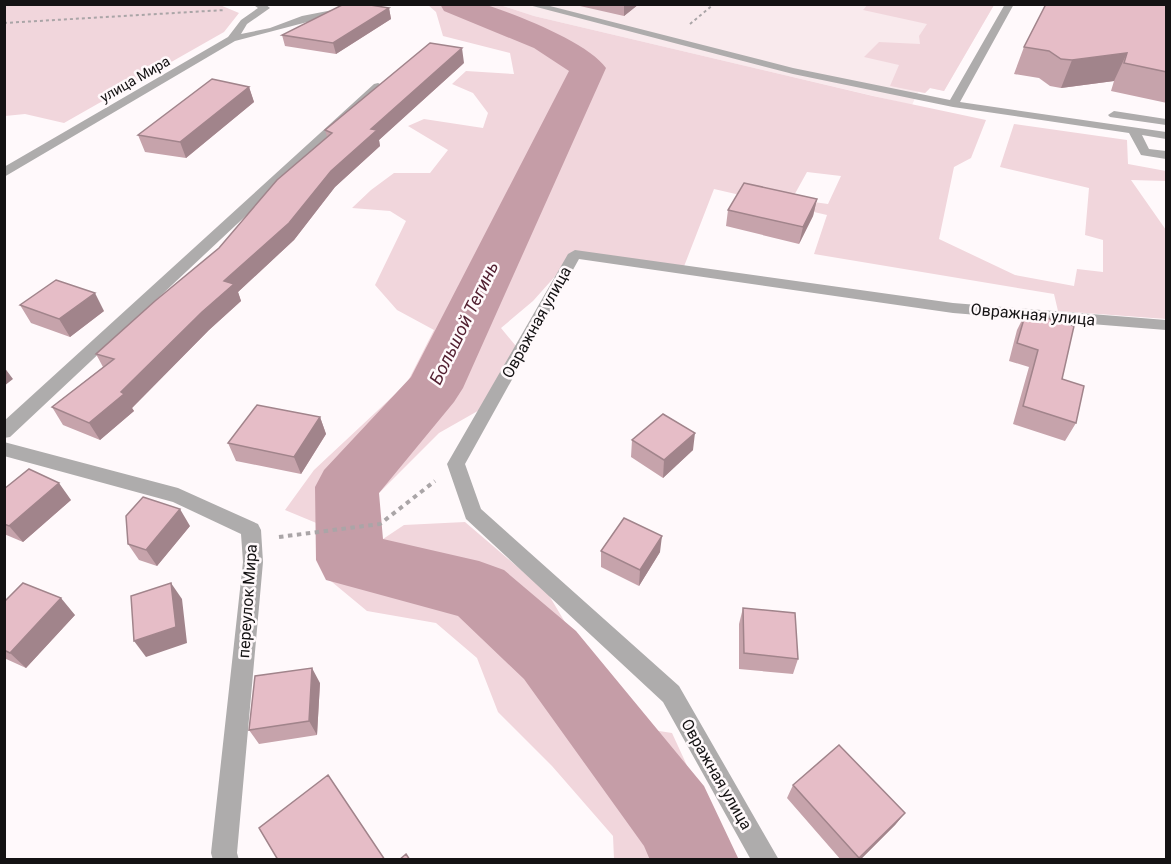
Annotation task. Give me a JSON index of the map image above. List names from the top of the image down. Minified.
{"streets":{"street":["улица Мира","Овражная улица","переулок Мира"]},"water":["Большой Тегинь"]}
